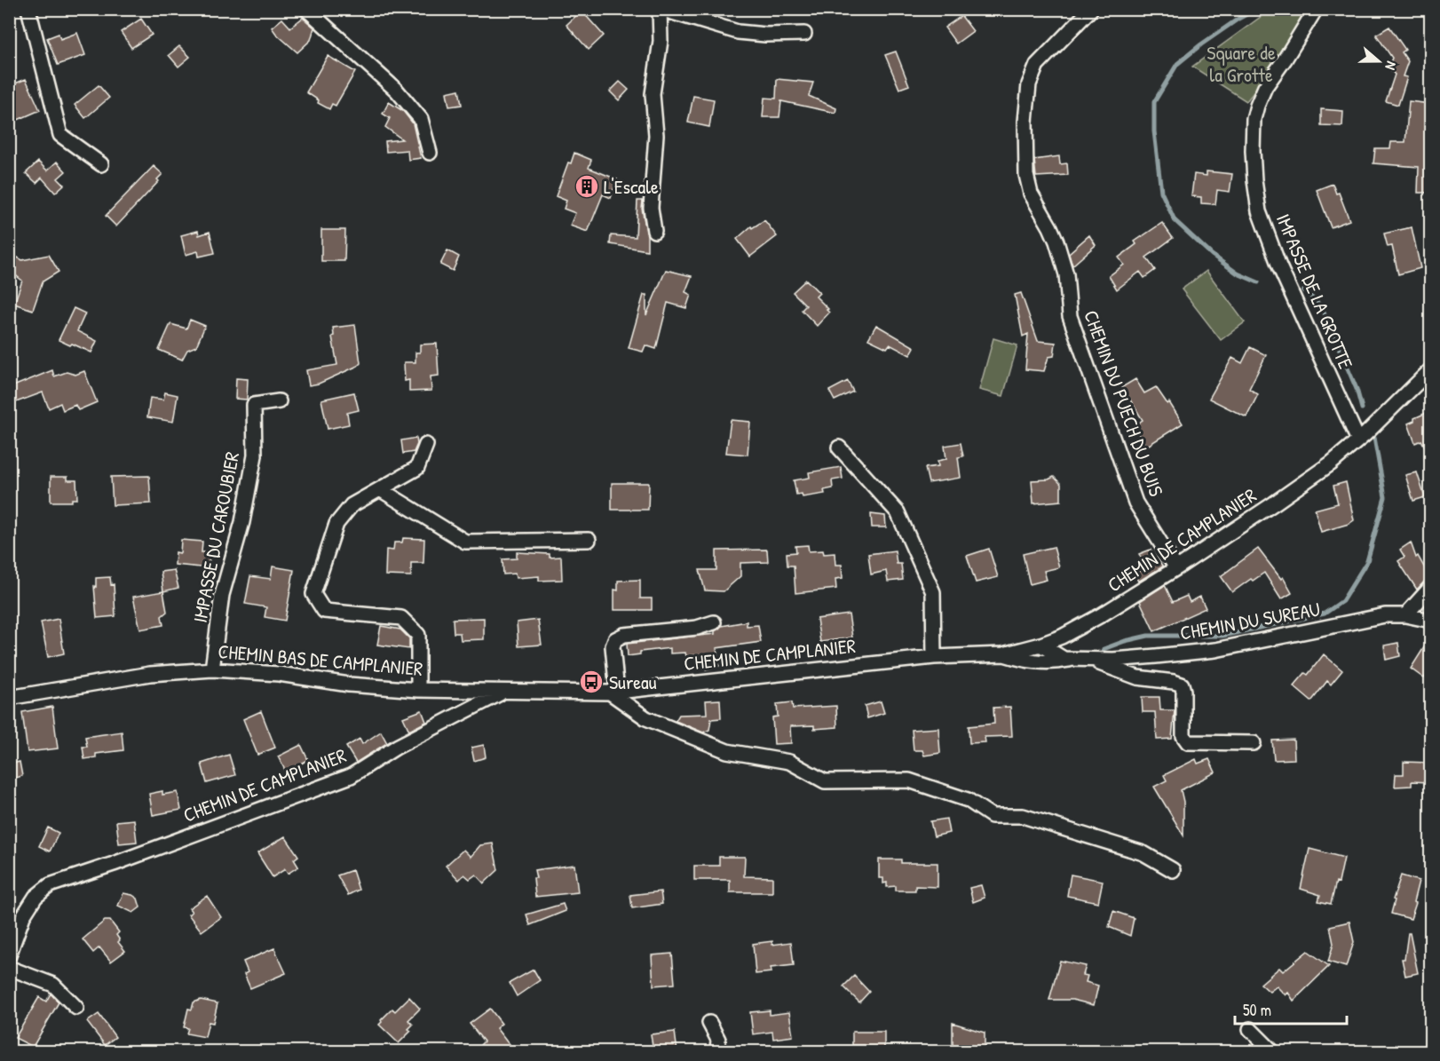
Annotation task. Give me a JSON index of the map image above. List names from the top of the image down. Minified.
{"streets":{"street":["IMPASSE DE LA GROTTE","CHEMIN DU PUECH DU BUIS","IMPASSE DU CAROUBIER","CHEMIN DE CAMPLANIER","CHEMIN DU SUREAU","CHEMIN BAS DE CAMPLANIER"]},"crossings":[["IMPASSE DE LA GROTTE","CHEMIN DE CAMPLANIER"],["CHEMIN DU PUECH DU BUIS","CHEMIN DE CAMPLANIER"],["IMPASSE DU CAROUBIER","CHEMIN BAS DE CAMPLANIER"],["CHEMIN DE CAMPLANIER","CHEMIN DU SUREAU"],["CHEMIN DE CAMPLANIER","CHEMIN BAS DE CAMPLANIER"]],"parks":["Square de la Grotte"],"places":{"building":["L'Escale"],"bus stop":["Sureau"]},"scale_bar":"50 m","north":"right"}
